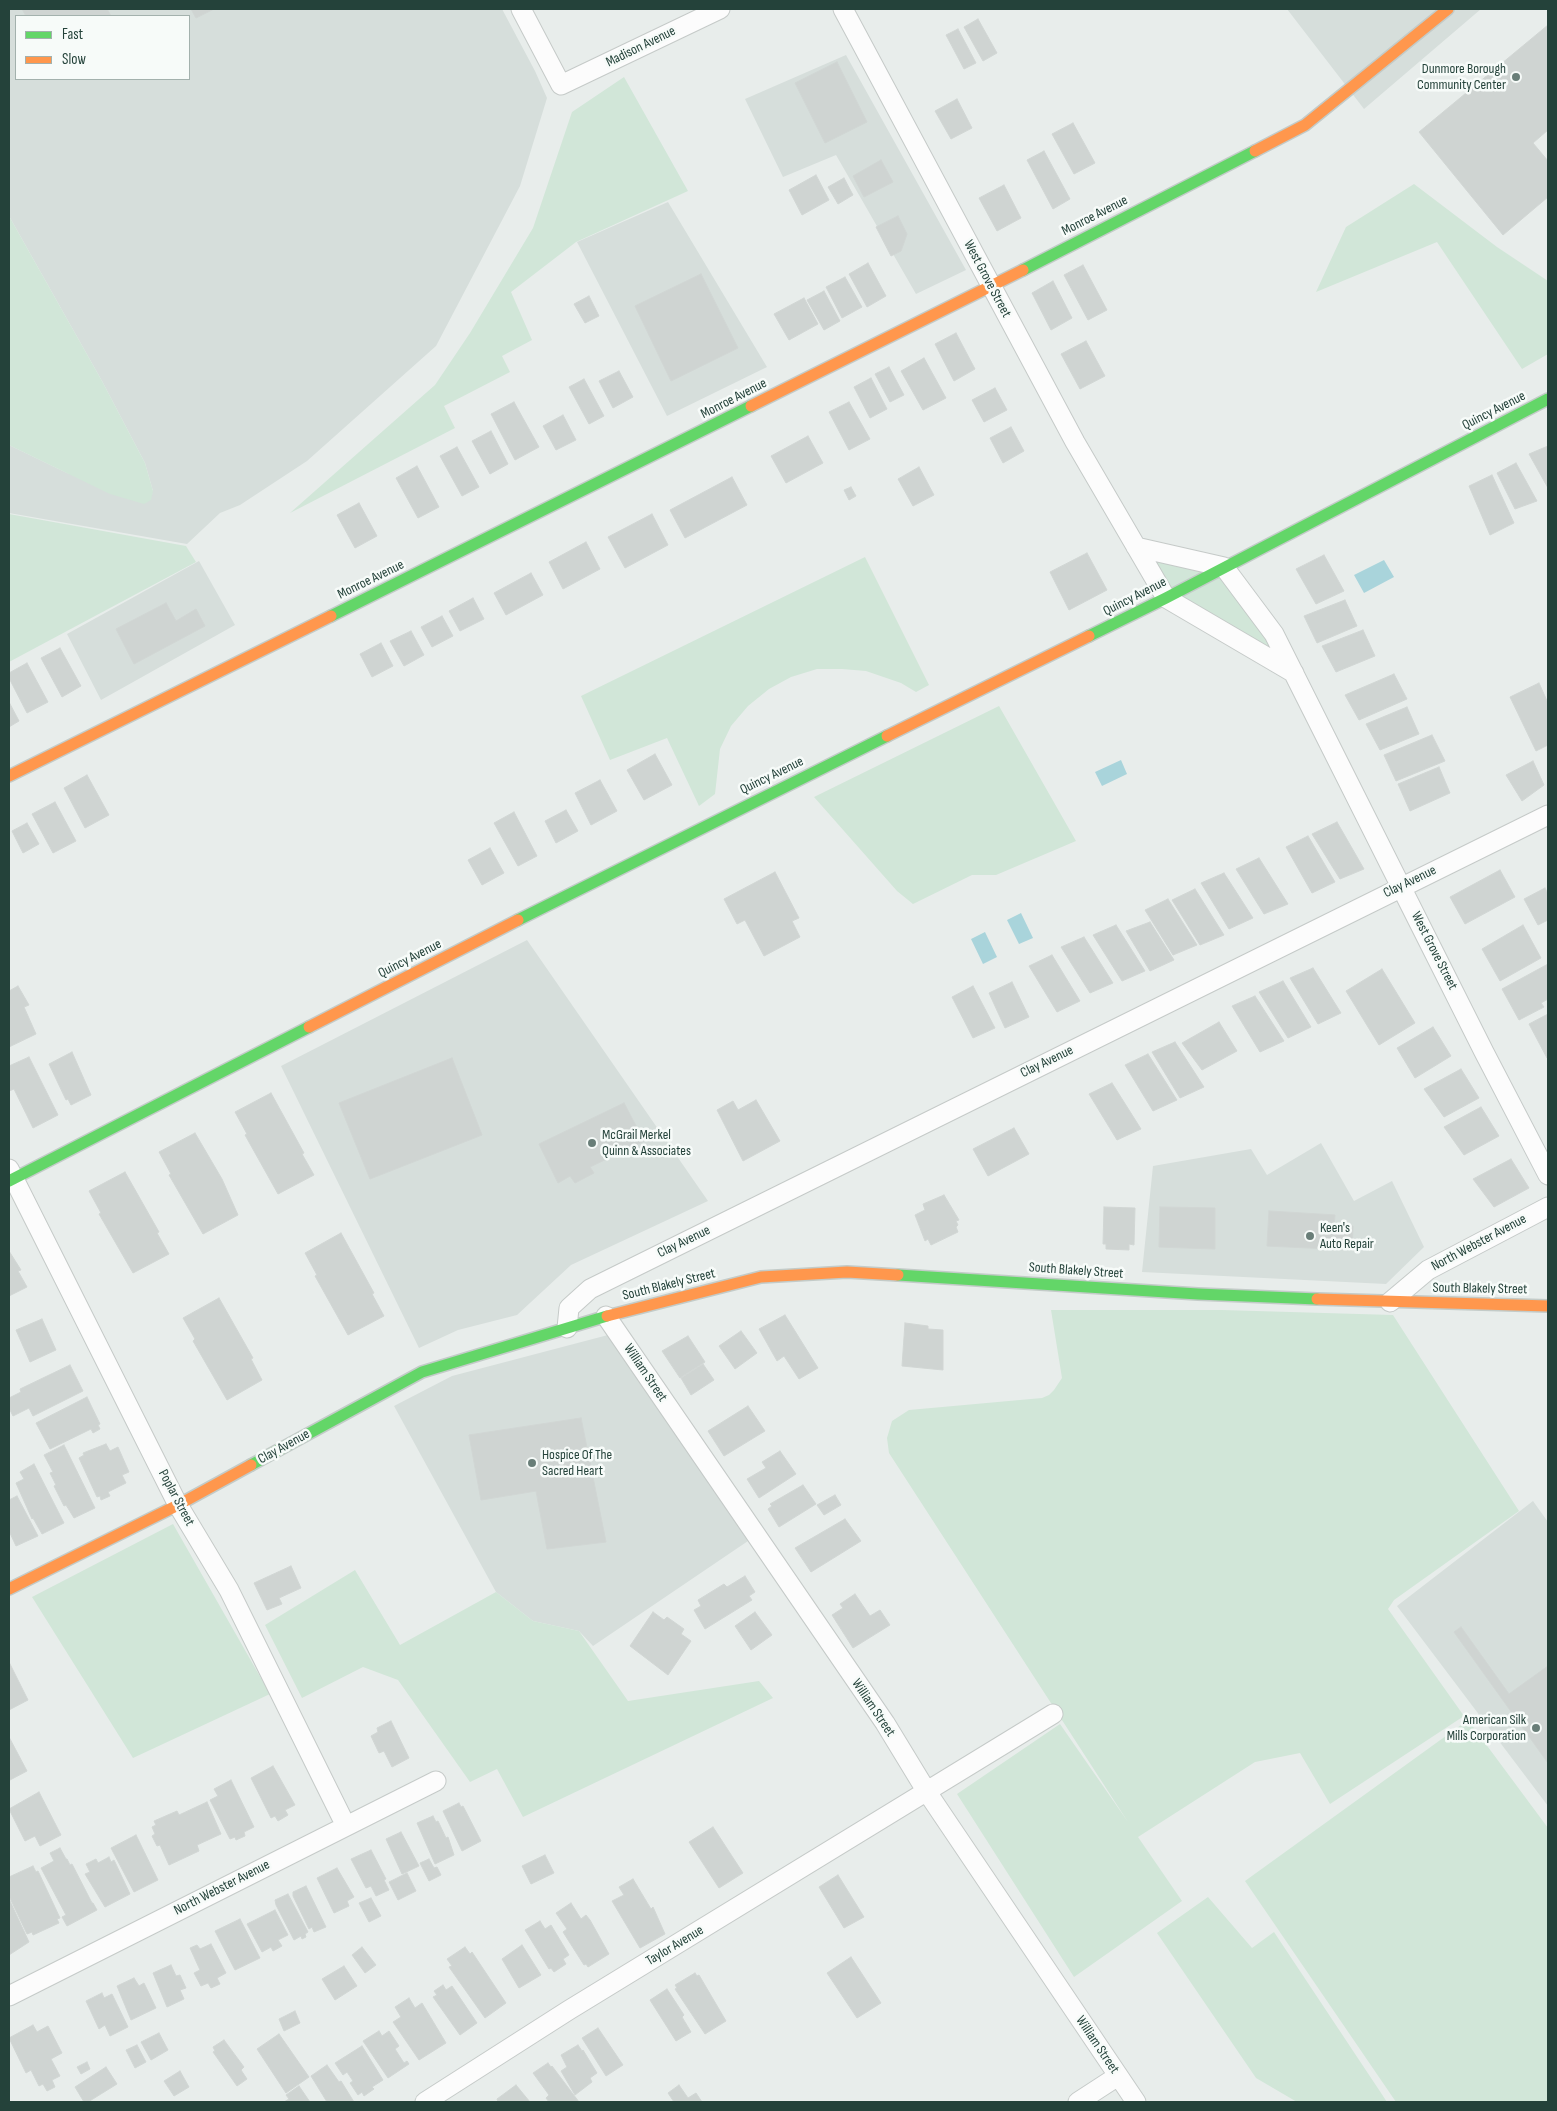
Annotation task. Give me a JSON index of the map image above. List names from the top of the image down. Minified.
{"streets":{"street":["Madison Avenue","Monroe Avenue","West Grove Street","Quincy Avenue","Clay Avenue","North Webster Avenue","South Blakely Street","William Street","Poplar Street","Taylor Avenue"]},"crossings":[["Monroe Avenue","West Grove Street"],["West Grove Street","Quincy Avenue"],["West Grove Street","Clay Avenue"],["Quincy Avenue","Poplar Street"],["Clay Avenue","South Blakely Street"],["Clay Avenue","William Street"],["Clay Avenue","Poplar Street"],["North Webster Avenue","South Blakely Street"],["North Webster Avenue","Poplar Street"],["South Blakely Street","William Street"],["William Street","Taylor Avenue"]],"places":["Dunmore Borough Community Center","McGrail Merkel Quinn & Associates","Keen's Auto Repair","Hospice Of The Sacred Heart","American Silk Mills Corporation"],"legend":["Fast","Slow"]}
